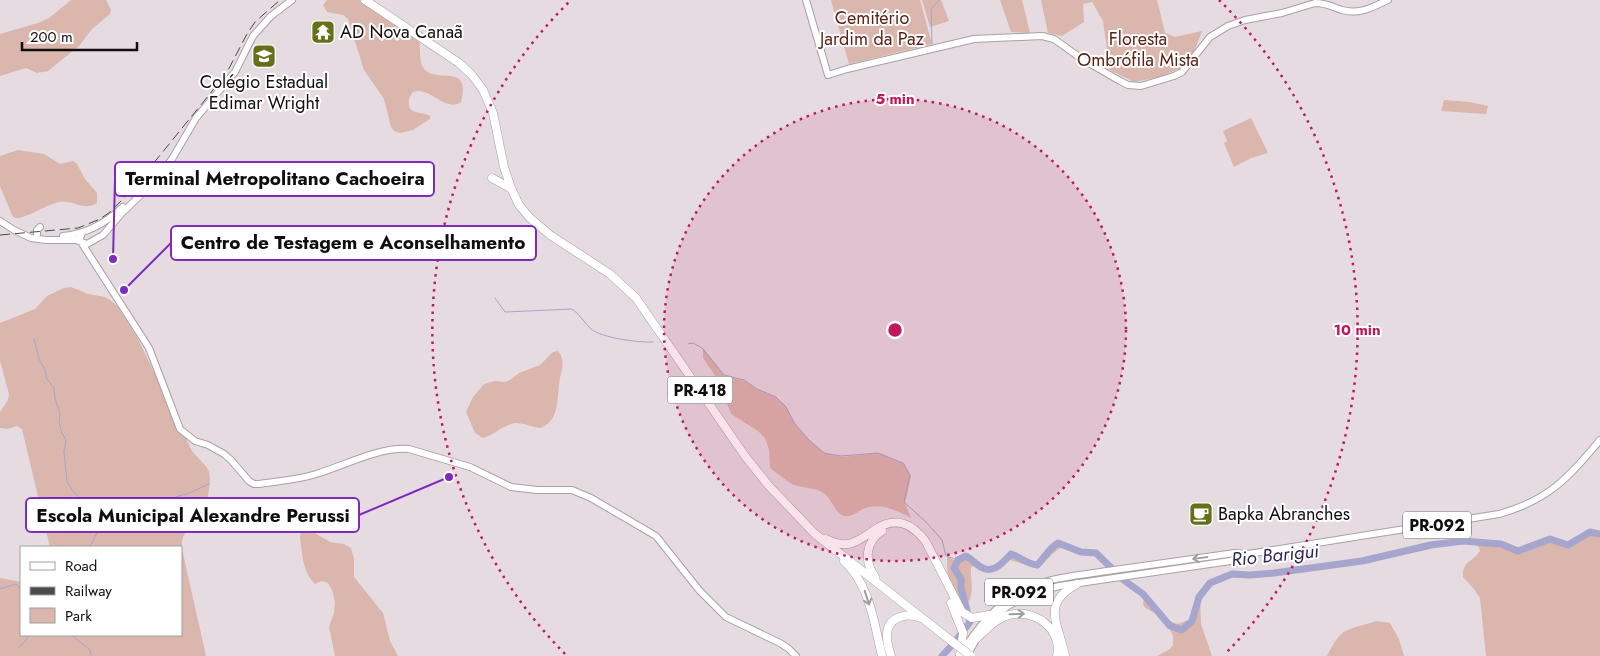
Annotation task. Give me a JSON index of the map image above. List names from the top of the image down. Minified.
{"streets":{"highway":["PR-418"],"main road":["PR-092"]},"water":["Rio Barigui"],"parks":["Cemitério Jardim da Paz","Floresta Ombrófila Mista"],"places":{"temple":["AD Nova Canaã"],"school or university":["Colégio Estadual Edimar Wright"],"other":["Terminal Metropolitano Cachoeira","Centro de Testagem e Aconselhamento","Escola Municipal Alexandre Perussi"],"cafe":["Bapka Abranches"]},"legend":["Road","Railway","Park"],"scale_bar":"200 m","rings":["5 min","10 min"]}
